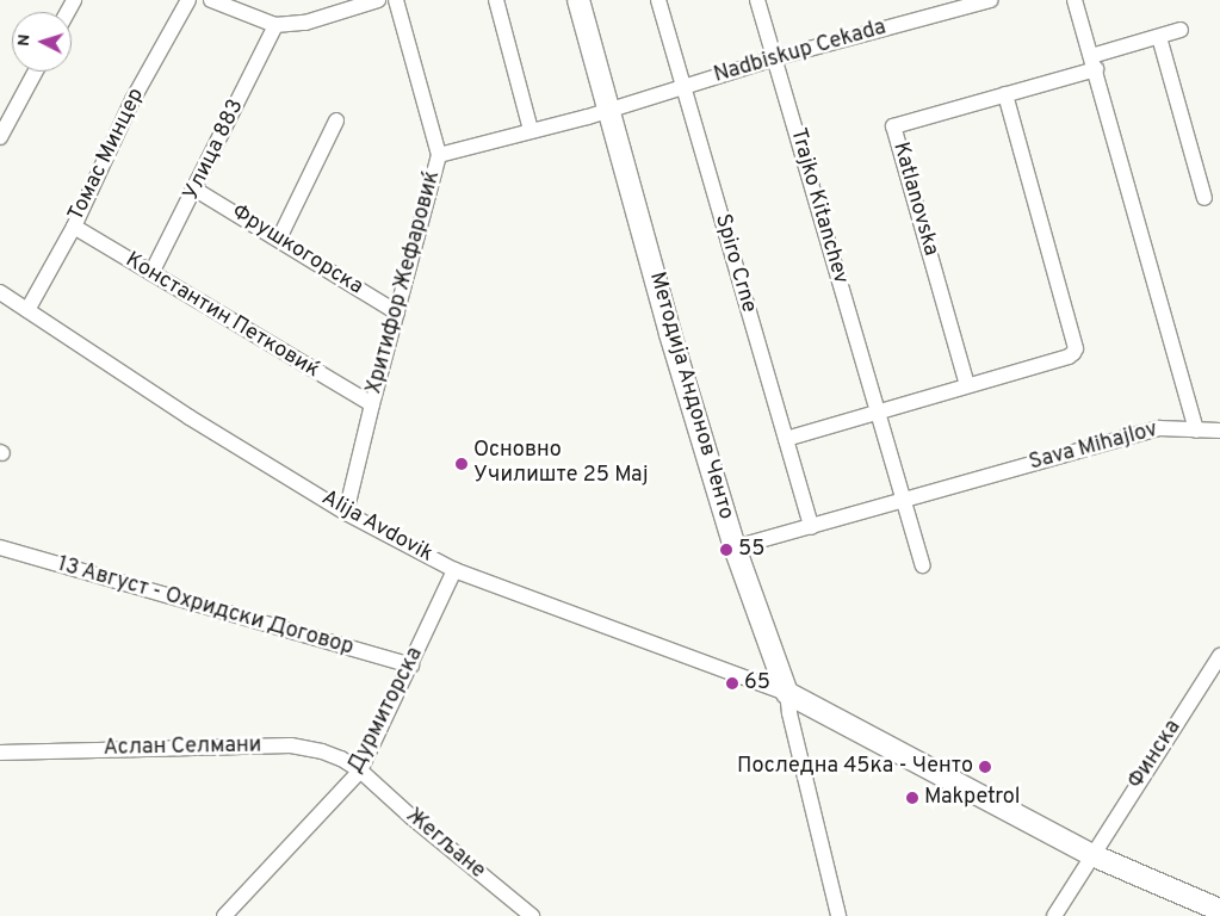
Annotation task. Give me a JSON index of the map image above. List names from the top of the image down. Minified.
{"streets":{"main road":["Методија Андонов Ченто"],"street":["Nadbiskup Cekada","Улица 883","Томас Минцер","Katlanovska","Trajko Kitanchev","Фрушкогорска","Spiro Crne","Хритифор Жефаровиќ","Константин Петковиќ","Sava Mihajlov","Alija Avdovik","13 Август - Охридски Договор","Дурмиторска","Аслан Селмани","Финска","Жегљане"]},"crossings":[["Nadbiskup Cekada","Trajko Kitanchev"],["Nadbiskup Cekada","Spiro Crne"],["Nadbiskup Cekada","Хритифор Жефаровиќ"],["Nadbiskup Cekada","Методија Андонов Ченто"],["Улица 883","Фрушкогорска"],["Улица 883","Константин Петковиќ"],["Томас Минцер","Константин Петковиќ"],["Томас Минцер","Alija Avdovik"],["Trajko Kitanchev","Sava Mihajlov"],["Фрушкогорска","Хритифор Жефаровиќ"],["Spiro Crne","Sava Mihajlov"],["Хритифор Жефаровиќ","Константин Петковиќ"],["Хритифор Жефаровиќ","Методија Андонов Ченто"],["Хритифор Жефаровиќ","Alija Avdovik"],["Методија Андонов Ченто","Sava Mihajlov"],["Методија Андонов Ченто","Alija Avdovik"],["Alija Avdovik","Дурмиторска"],["13 Август - Охридски Договор","Дурмиторска"],["Дурмиторска","Аслан Селмани"],["Дурмиторска","Жегљане"],["Аслан Селмани","Жегљане"]],"places":["Основно Училиште 25 Мај","55","65","Последна 45ка - Ченто","Makpetrol"],"north":"left"}
